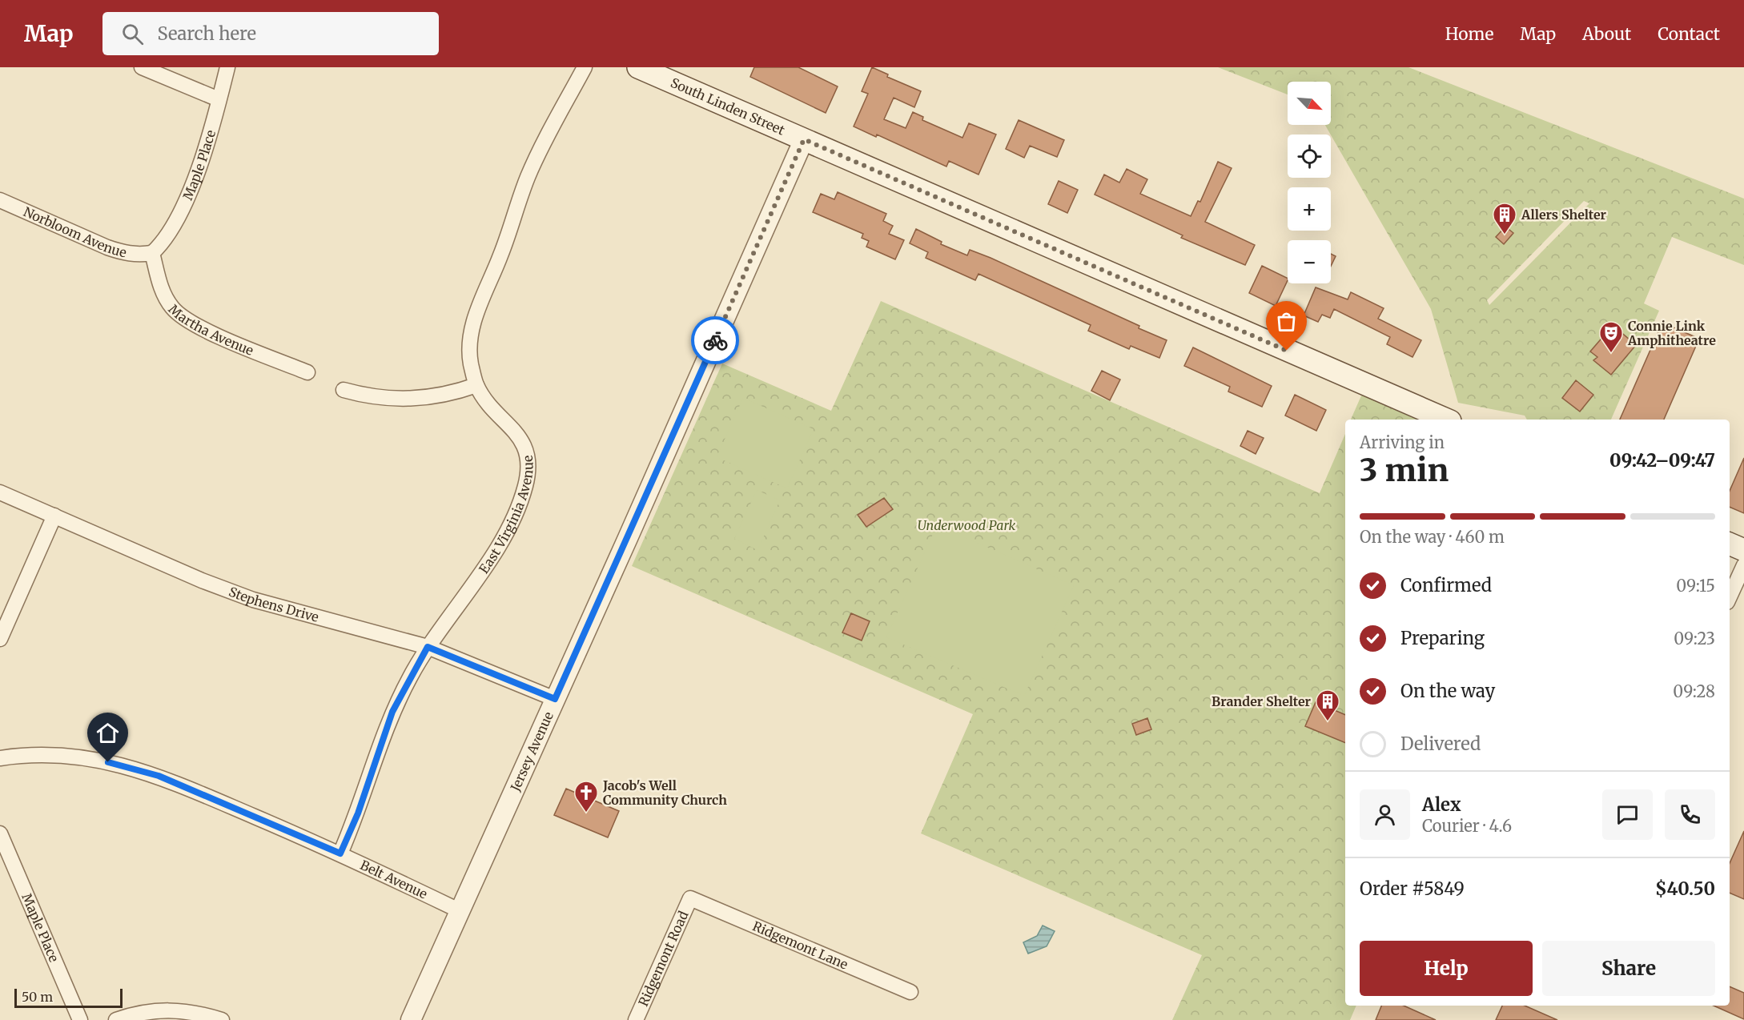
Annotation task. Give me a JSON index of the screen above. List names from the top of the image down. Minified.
{"streets":{"main road":["South Linden Street"],"street":["Maple Place","Norbloom Avenue","Martha Avenue","East Virginia Avenue","Stephens Drive","Jersey Avenue","Belt Avenue","Ridgemont Lane","Ridgemont Road"]},"crossings":[["South Linden Street","Jersey Avenue"],["Maple Place","Norbloom Avenue"],["Maple Place","Martha Avenue"],["Norbloom Avenue","Martha Avenue"],["East Virginia Avenue","Stephens Drive"],["East Virginia Avenue","Belt Avenue"],["Stephens Drive","Jersey Avenue"],["Jersey Avenue","Belt Avenue"],["Ridgemont Lane","Ridgemont Road"]],"parks":["Underwood Park"],"places":{"building":["Allers Shelter","Brander Shelter"],"theatre":["Connie Link Amphitheatre"],"church":["Jacob's Well Community Church"]},"scale_bar":"50 m","north":"bottom right","page":{"header":"Map","search":"Search here","nav":["Home","Map","About","Contact"],"map_buttons":["+","−"],"heading":["3 min","Arriving in","09:42–09:47"],"panel":["Alex","Courier · 4.6","Order #5849","$40.50"],"bar":"On the way · 460 m","list":[["Confirmed","09:15"],["Preparing","09:23"],["On the way","09:28"],"Delivered"],"buttons":["Help","Share"],"scale":"50 m"}}
